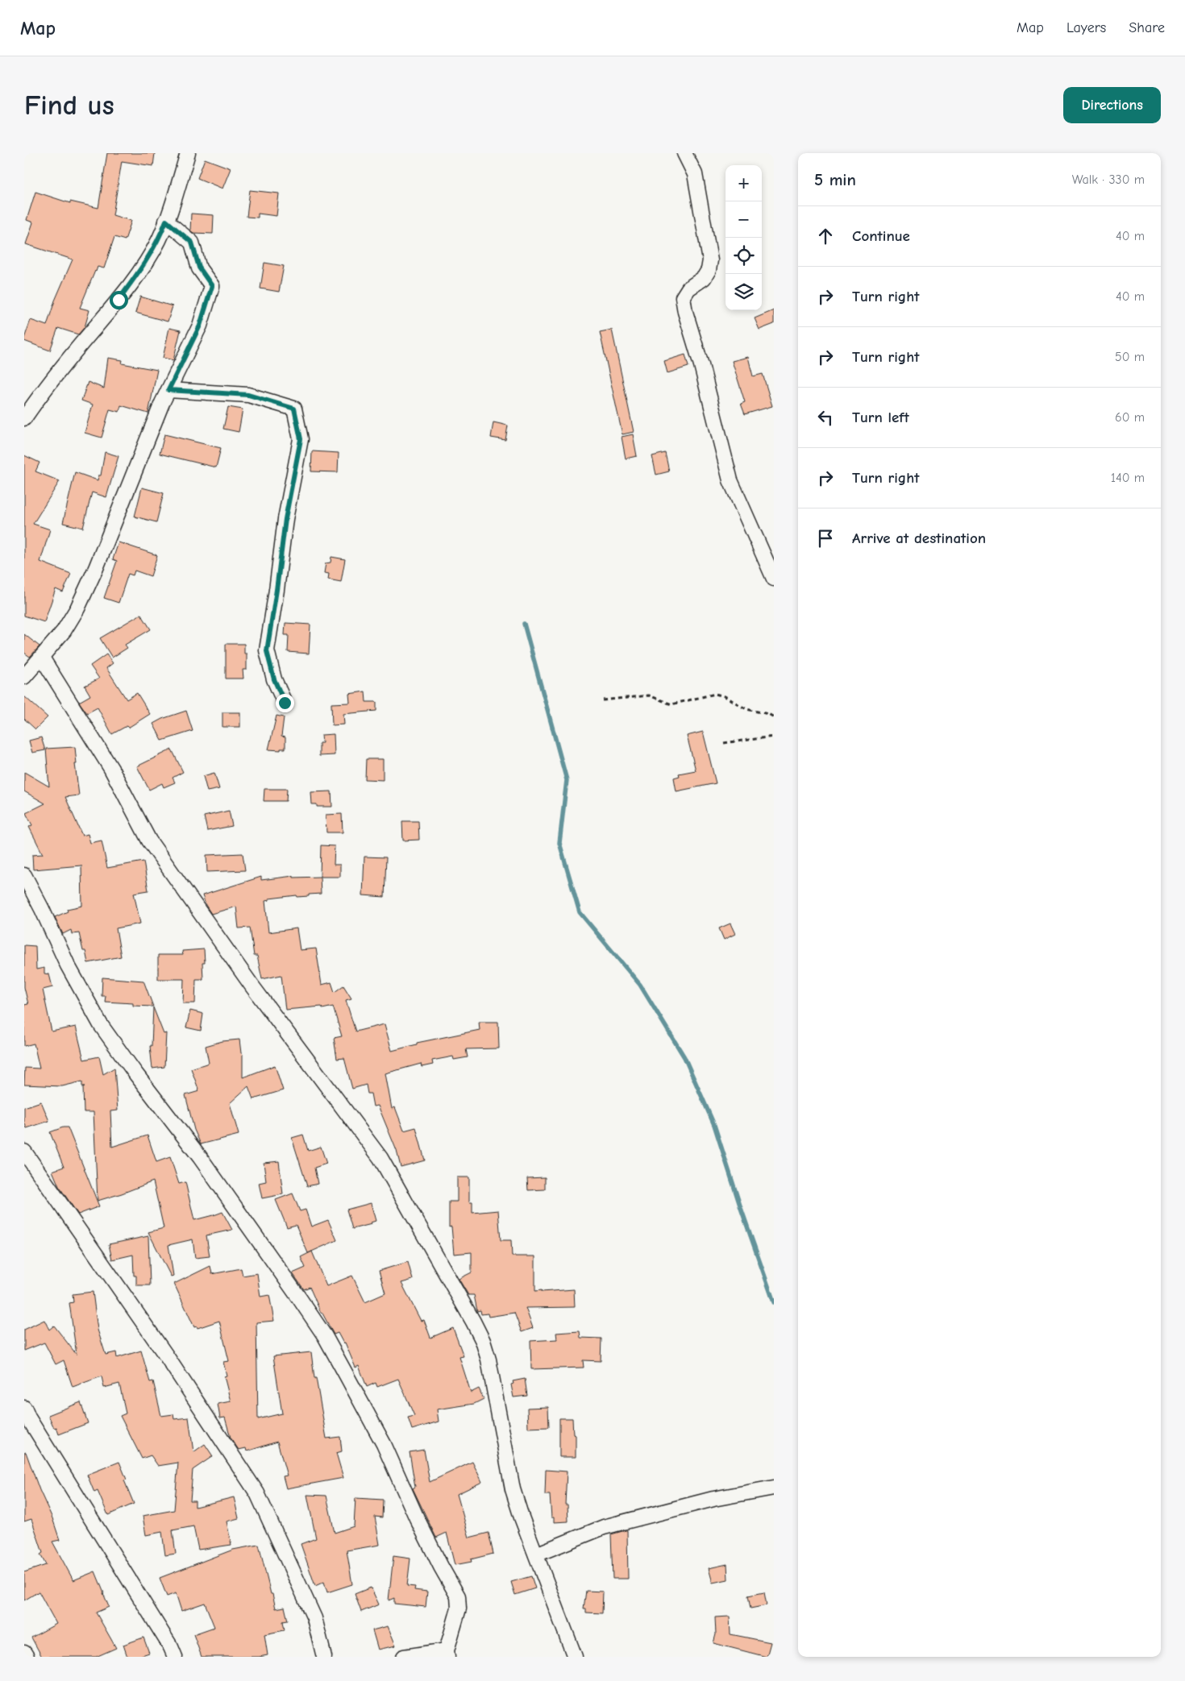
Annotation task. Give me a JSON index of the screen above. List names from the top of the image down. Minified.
{"page":{"header":"Map","nav":["Map","Layers","Share"],"buttons":"Directions","title":"Find us","heading":["5 min","Walk · 330 m"],"map_buttons":["+","−"],"list":[["Continue","40 m"],["Turn right","40 m"],["Turn right","50 m"],["Turn left","60 m"],["Turn right","140 m"],"Arrive at destination"]}}
